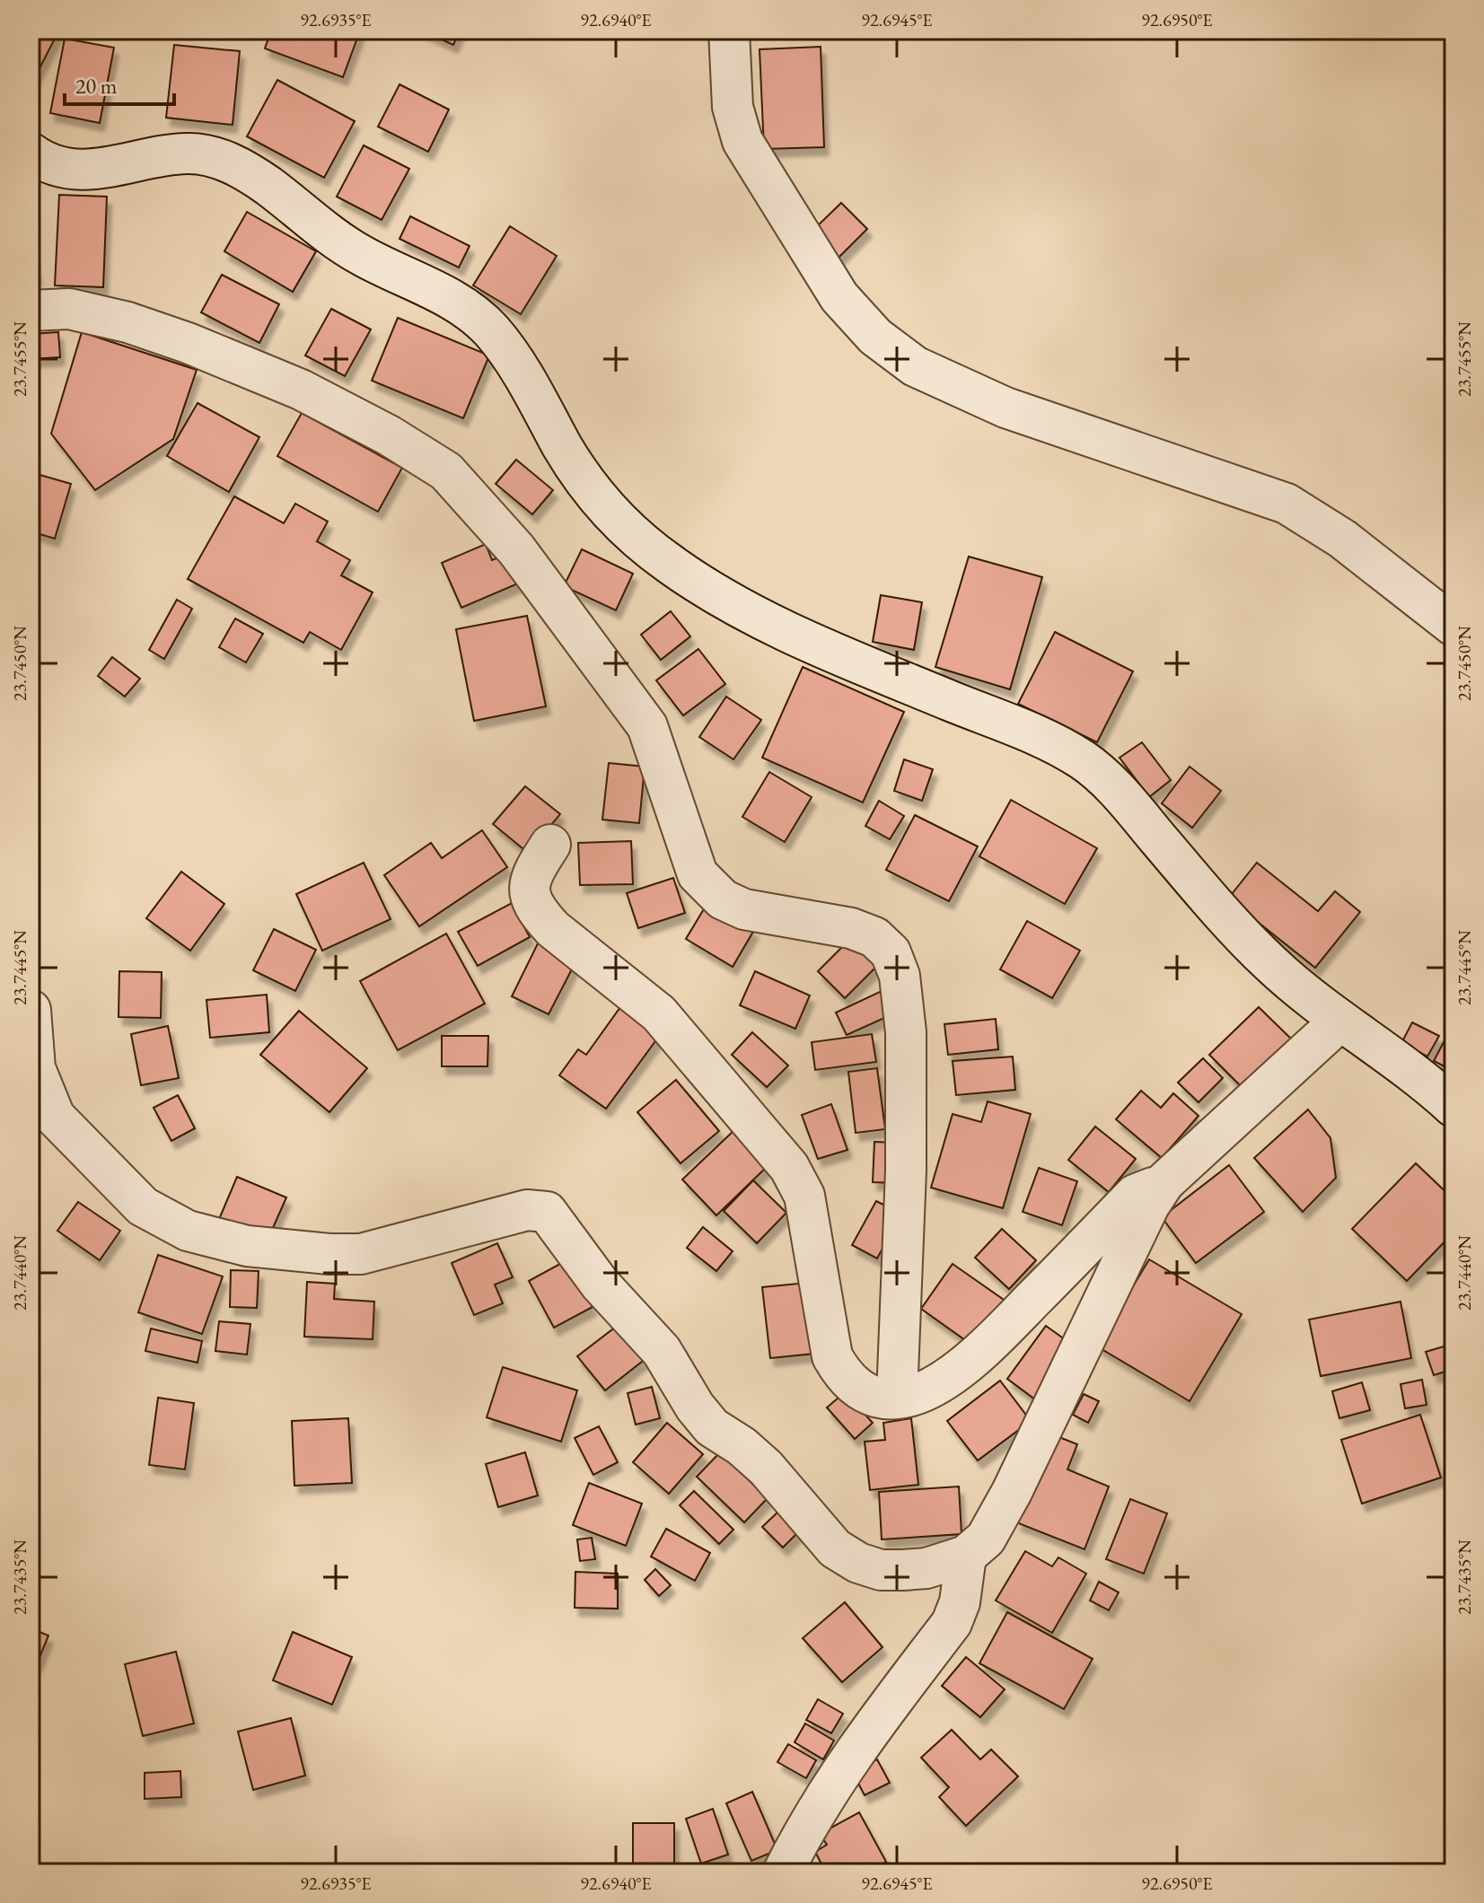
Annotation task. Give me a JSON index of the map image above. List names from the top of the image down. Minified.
{"scale_bar":"20 m","coordinates":["92.6935°E","92.6940°E","92.6945°E","92.6950°E","23.7455°N","23.7450°N","23.7445°N","23.7440°N","23.7435°N"]}
